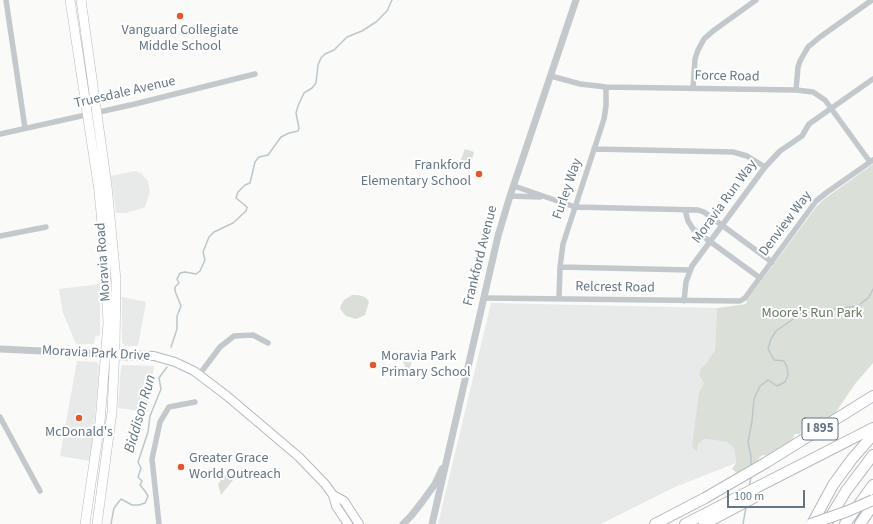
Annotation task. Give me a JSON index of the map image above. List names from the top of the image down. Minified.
{"streets":{"highway":["I 895"],"main road":["Moravia Road","Moravia Park Drive"],"street":["Force Road","Truesdale Avenue","Furley Way","Moravia Run Way","Denview Way","Frankford Avenue","Relcrest Road"]},"crossings":[["Force Road","Furley Way"],["Force Road","Moravia Run Way"],["Force Road","Denview Way"],["Force Road","Frankford Avenue"],["Truesdale Avenue","Moravia Road"],["Furley Way","Relcrest Road"],["Moravia Run Way","Relcrest Road"],["Denview Way","Relcrest Road"],["Frankford Avenue","Relcrest Road"],["Moravia Road","Moravia Park Drive"]],"water":["Biddison Run"],"parks":["Moore's Run Park"],"places":["Vanguard Collegiate Middle School","Frankford Elementary School","Moravia Park Primary School","McDonald's","Greater Grace World Outreach"],"scale_bar":"100 m"}
